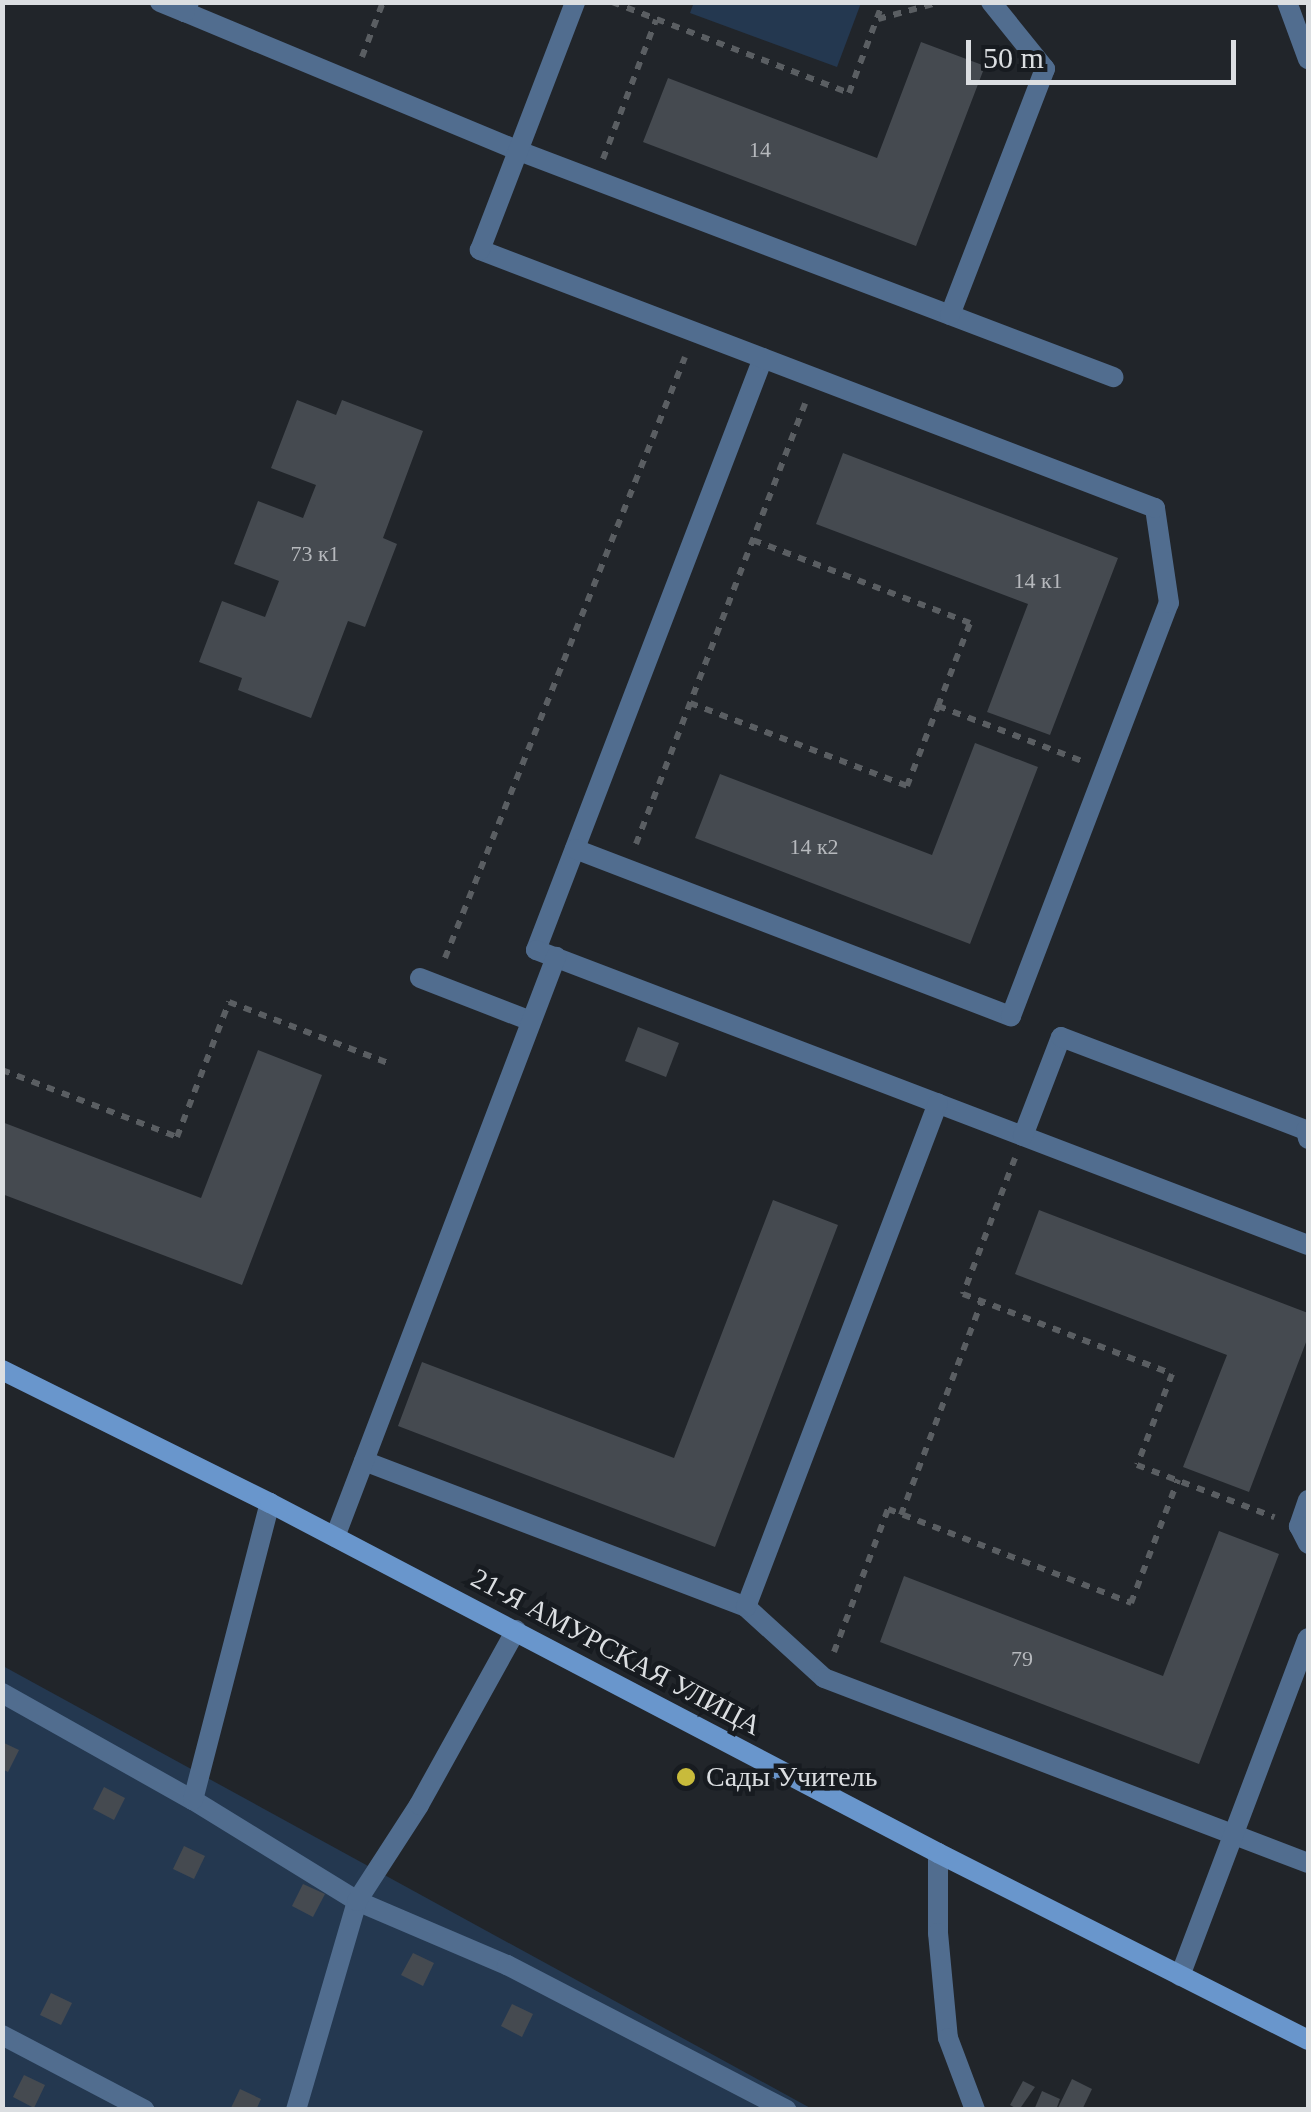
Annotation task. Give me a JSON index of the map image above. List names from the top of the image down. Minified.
{"streets":{"main road":["21-Я АМУРСКАЯ УЛИЦА"]},"places":["Сады Учитель"],"house_numbers":["14","73 к1","14 к1","14 к2","79"],"scale_bar":"50 m"}
